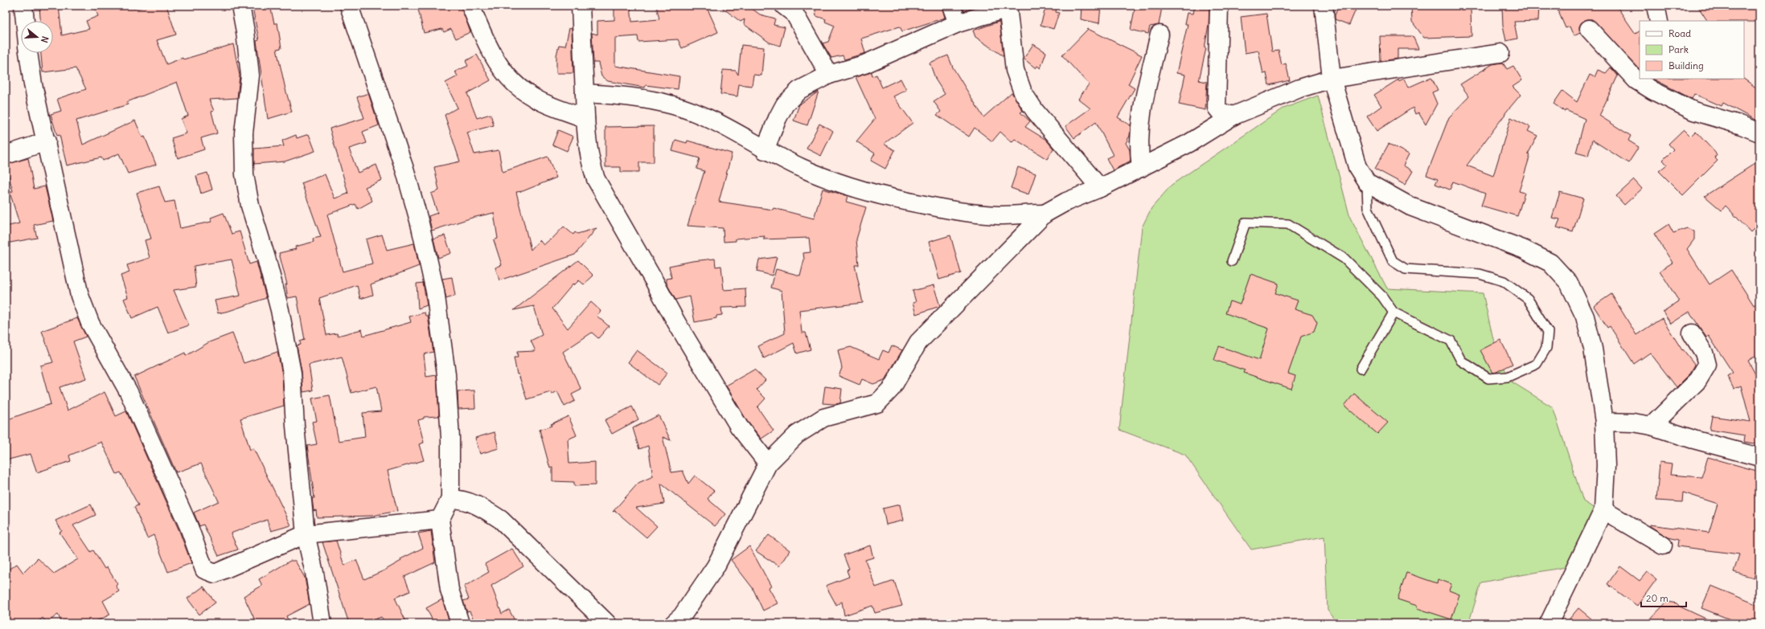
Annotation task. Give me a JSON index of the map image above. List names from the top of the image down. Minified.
{"legend":["Road","Park","Building"],"scale_bar":"20 m","north":"right"}
